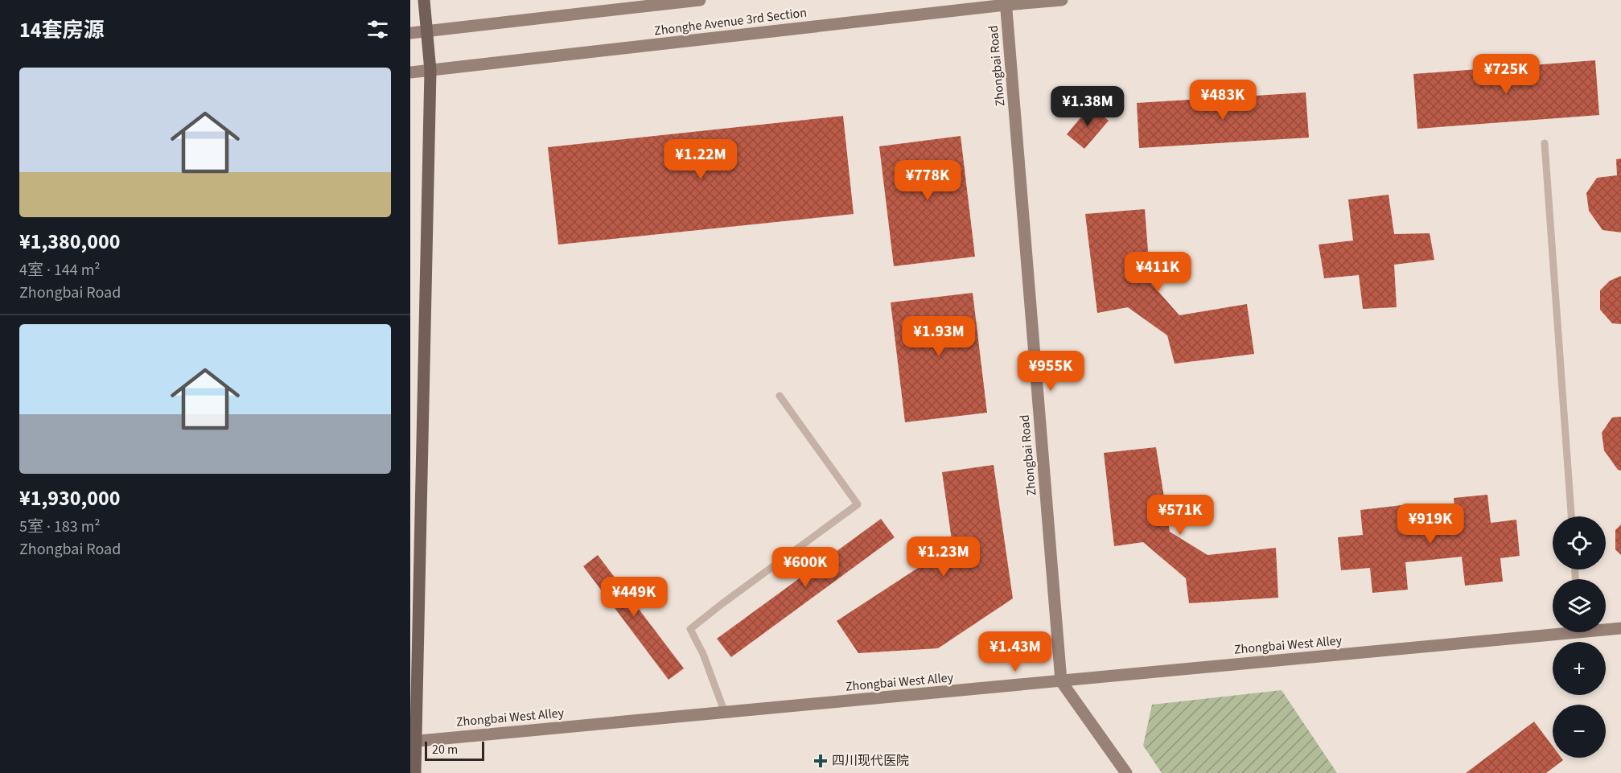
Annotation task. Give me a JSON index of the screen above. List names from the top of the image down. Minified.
{"streets":{"street":["Zhonghe Avenue 3rd Section","Zhongbai Road","Zhongbai West Alley"]},"crossings":[["Zhonghe Avenue 3rd Section","Zhongbai Road"],["Zhongbai Road","Zhongbai West Alley"]],"places":{"health":["四川现代医院"]},"scale_bar":"20 m","page":{"heading":"14套房源","price":["¥725K","¥483K","¥1.38M","¥1.22M","¥778K","¥411K","¥1.93M","¥955K","¥571K","¥919K","¥1.23M","¥600K","¥449K","¥1.43M"],"list":[{"name":"¥1,380,000","note":"4室 · 144 m² · Zhongbai Road"},{"name":"¥1,930,000","note":"5室 · 183 m² · Zhongbai Road"}],"map_buttons":["+","−"],"scale":"20 m"}}
